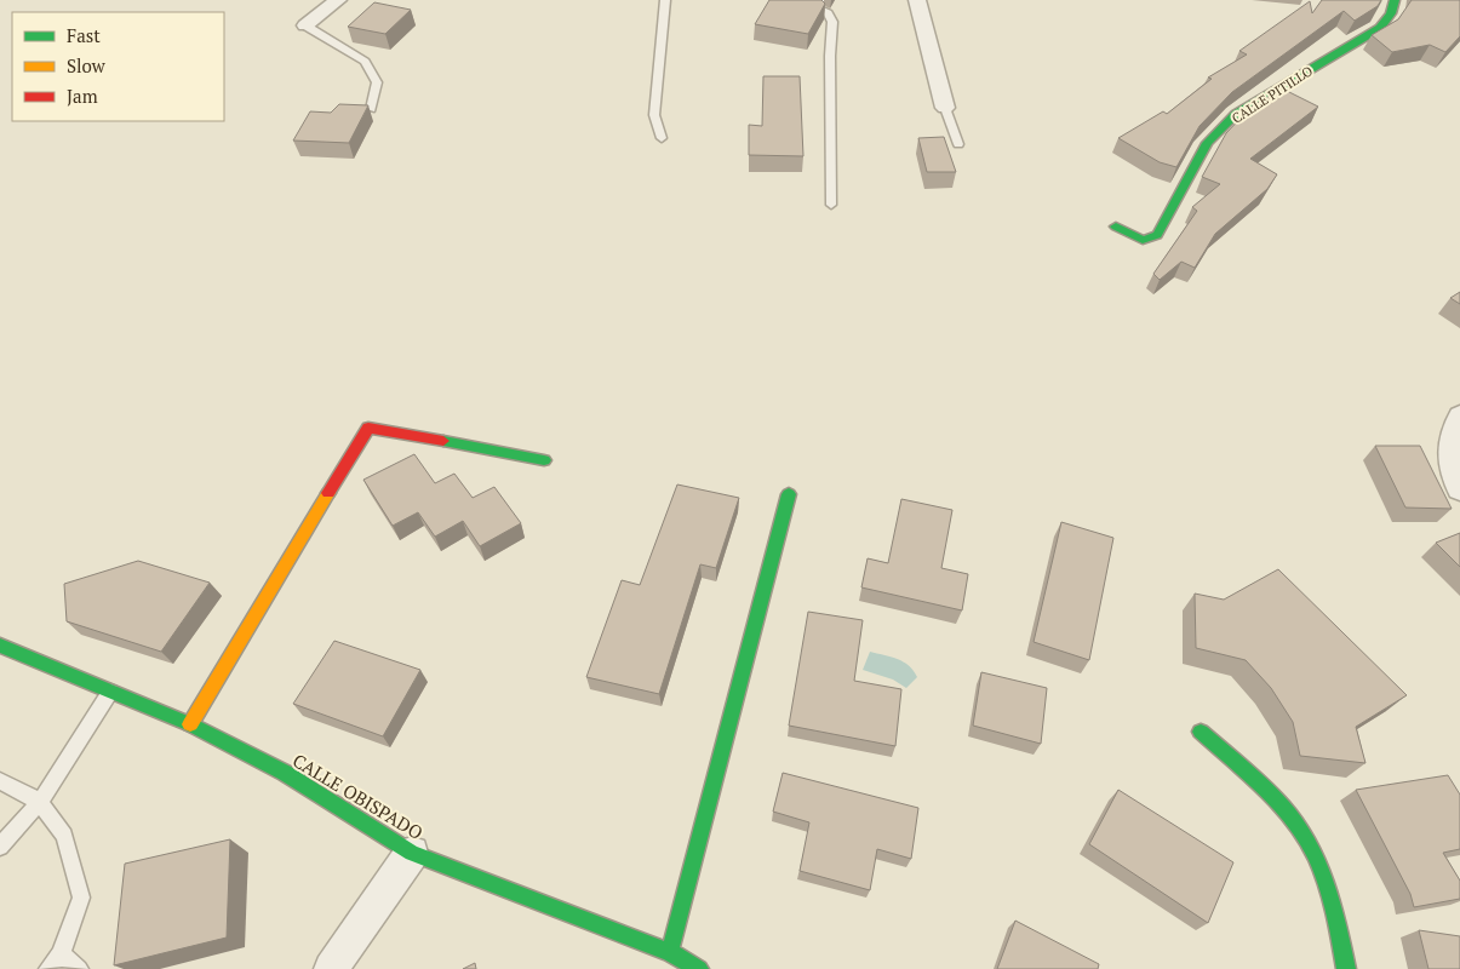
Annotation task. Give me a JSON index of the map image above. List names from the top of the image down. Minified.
{"streets":{"street":["CALLE PITILLO","CALLE OBISPADO"]},"legend":["Fast","Slow","Jam"]}
